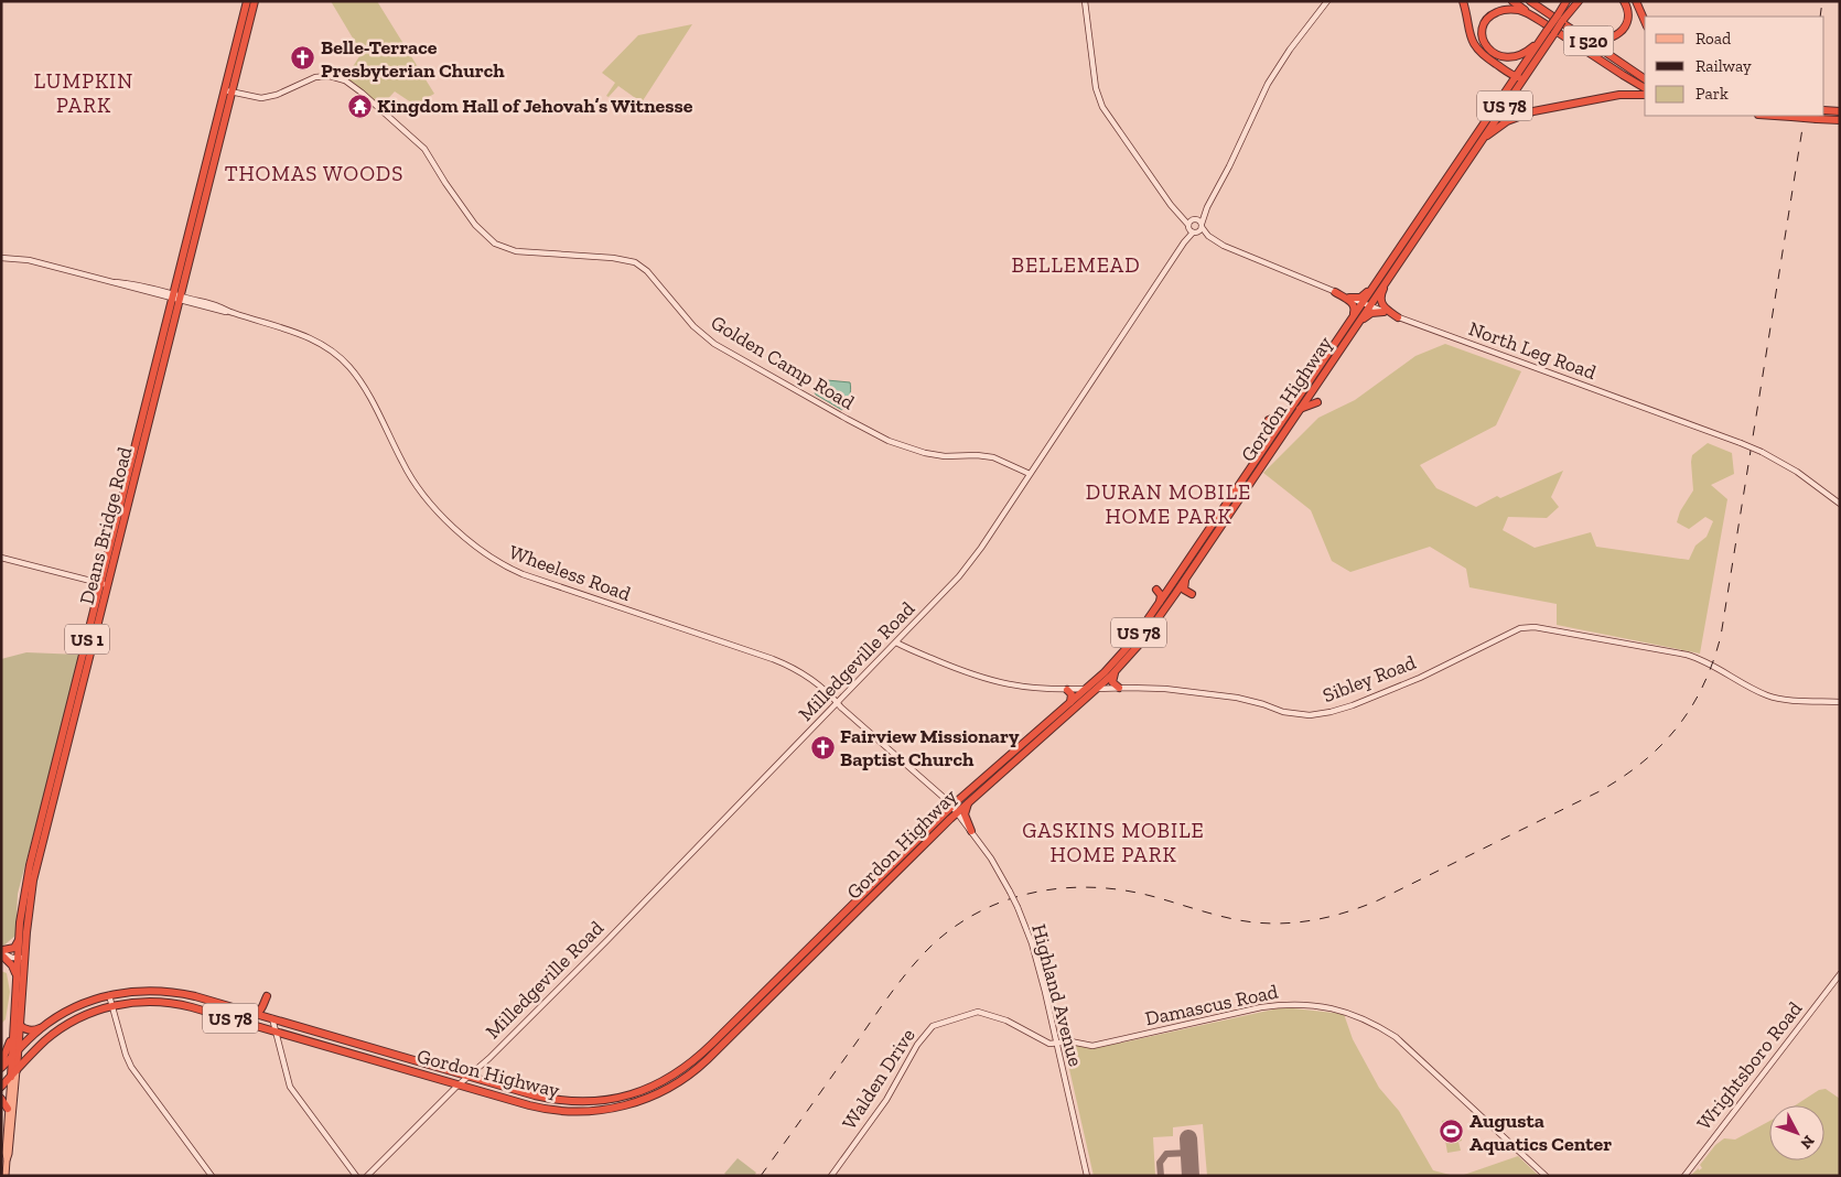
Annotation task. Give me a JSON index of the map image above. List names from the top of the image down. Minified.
{"streets":{"highway":["I 520","US 78","Gordon Highway","Deans Bridge Road","US 1"],"street":["North Leg Road","Golden Camp Road","Wheeless Road","Milledgeville Road","Sibley Road","Highland Avenue","Damascus Road","Wrightsboro Road","Walden Drive"]},"crossings":[["I 520","Gordon Highway"],["North Leg Road","Gordon Highway"],["North Leg Road","Milledgeville Road"],["Golden Camp Road","Deans Bridge Road"],["Golden Camp Road","Milledgeville Road"],["Gordon Highway","Deans Bridge Road"],["Gordon Highway","Wheeless Road"],["Gordon Highway","Milledgeville Road"],["Gordon Highway","Sibley Road"],["Gordon Highway","Highland Avenue"],["Deans Bridge Road","Wheeless Road"],["Deans Bridge Road","US 1"],["Wheeless Road","Milledgeville Road"],["Wheeless Road","Highland Avenue"],["Milledgeville Road","Sibley Road"],["Highland Avenue","Damascus Road"],["Highland Avenue","Walden Drive"],["Damascus Road","Walden Drive"]],"districts":["LUMPKIN PARK","THOMAS WOODS","BELLEMEAD","DURAN MOBILE HOME PARK","GASKINS MOBILE HOME PARK"],"places":{"church":["Belle-Terrace Presbyterian Church","Fairview Missionary Baptist Church"],"temple":["Kingdom Hall of Jehovah’s Witnesse"],"sports":["Augusta Aquatics Center"]},"legend":["Road","Railway","Park"],"north":"bottom right"}
